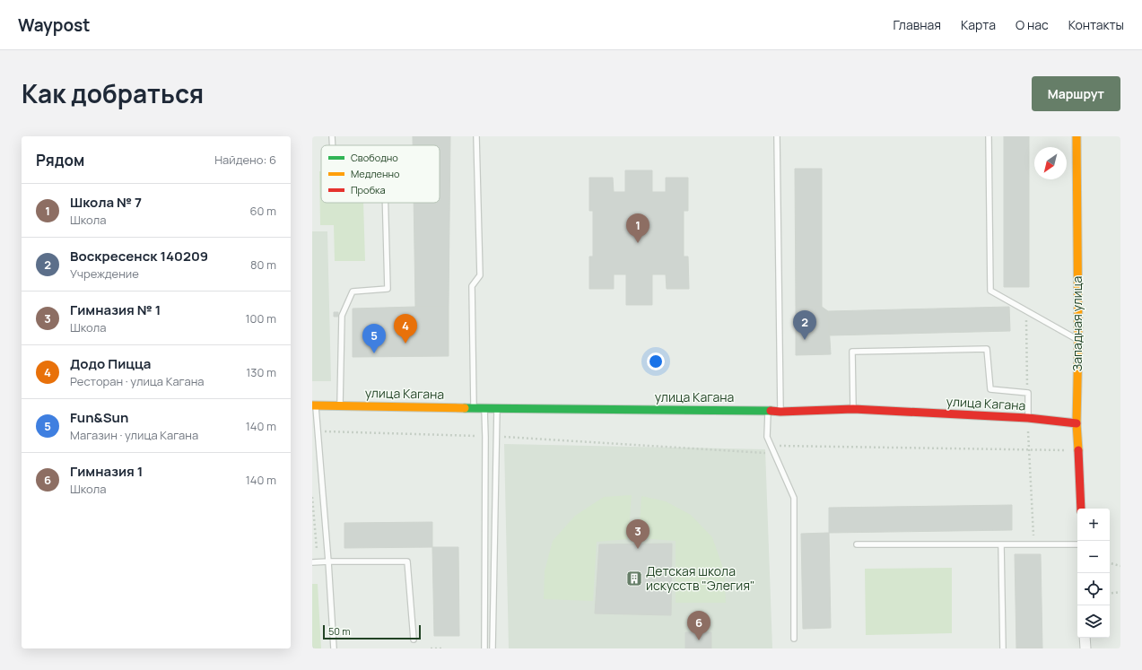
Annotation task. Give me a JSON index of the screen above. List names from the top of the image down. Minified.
{"streets":{"street":["Западная улица","улица Кагана"]},"crossings":[["Западная улица","улица Кагана"]],"places":{"building":["Детская школа искусств \"Элегия\""]},"legend":["Свободно","Медленно","Пробка"],"scale_bar":"50 m","north":"bottom left","page":{"header":"Waypost","nav":["Главная","Карта","О нас","Контакты"],"title":"Как добраться","buttons":"Маршрут","heading":["Рядом","Найдено: 6"],"list":[{"mark":"1","name":"Школа № 7","note":"Школа","value":"60 m"},{"mark":"2","name":"Воскресенск 140209","note":"Учреждение","value":"80 m"},{"mark":"3","name":"Гимназия № 1","note":"Школа","value":"100 m"},{"mark":"4","name":"Додо Пицца","note":"Ресторан · улица Кагана","value":"130 m"},{"mark":"5","name":"Fun&Sun","note":"Магазин · улица Кагана","value":"140 m"},{"mark":"6","name":"Гимназия 1","note":"Школа","value":"140 m"}],"pins":["1","2","4","5","3","6"],"map_buttons":["+","−"],"scale":"50 m"}}
